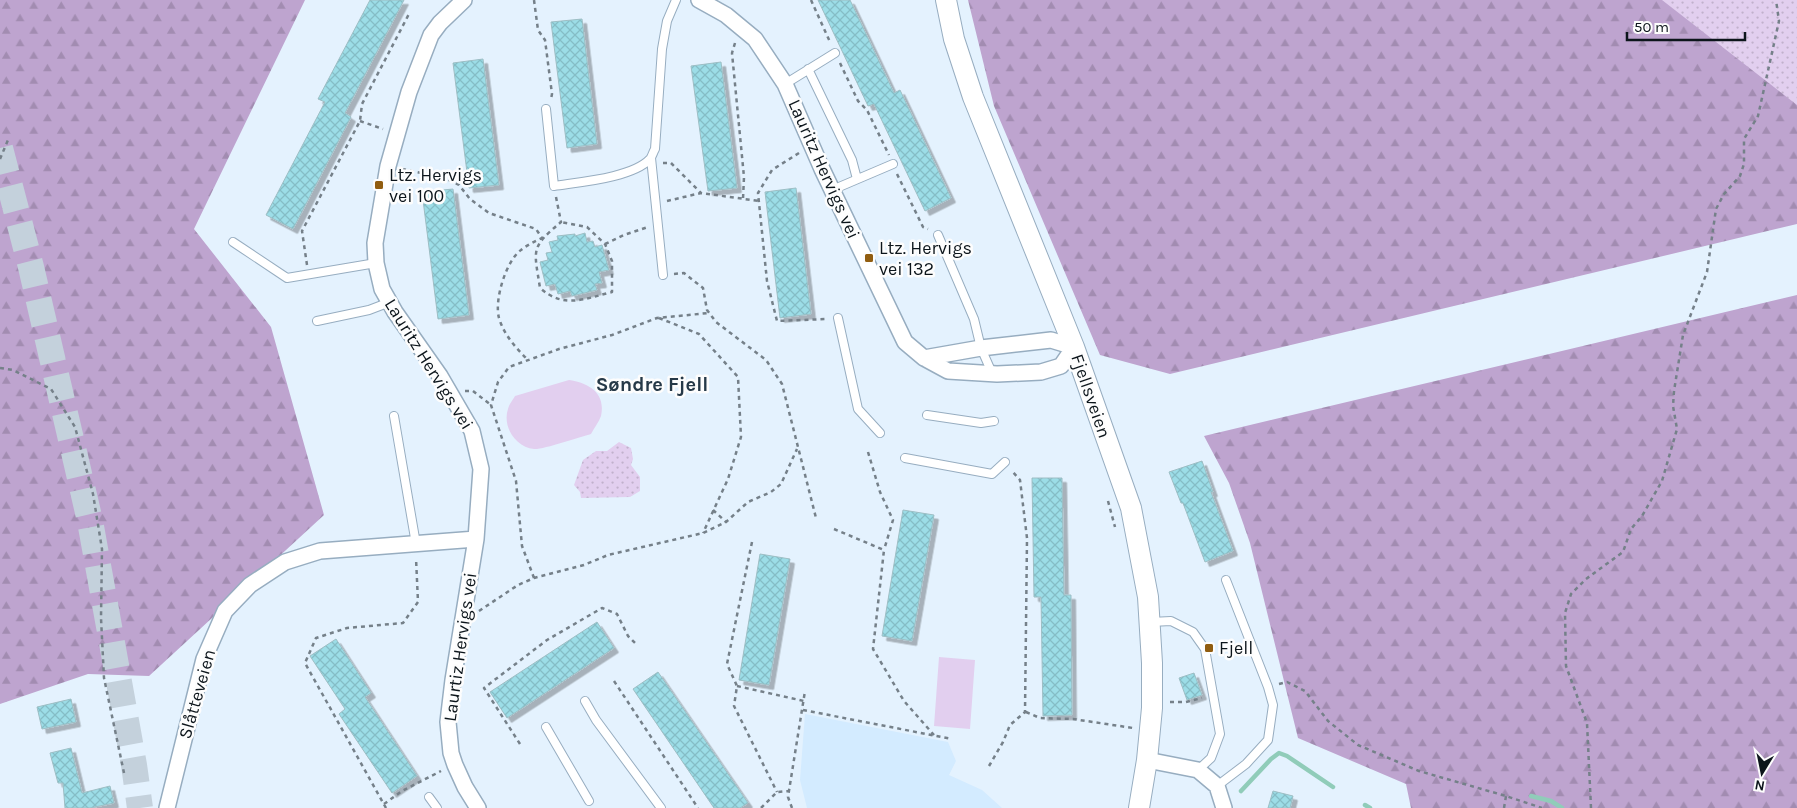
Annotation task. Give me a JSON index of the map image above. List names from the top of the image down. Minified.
{"streets":{"main road":["Fjellsveien"],"street":["Lauritz Hervigs vei","Laurtiz Hervigs vei","Slåtteveien"]},"crossings":[["Lauritz Hervigs vei","Fjellsveien"],["Lauritz Hervigs vei","Laurtiz Hervigs vei"],["Lauritz Hervigs vei","Slåtteveien"],["Laurtiz Hervigs vei","Slåtteveien"]],"districts":["Søndre Fjell"],"places":{"transit":["Ltz. Hervigs vei 100","Ltz. Hervigs vei 132","Fjell"]},"scale_bar":"50 m","north":"bottom"}
